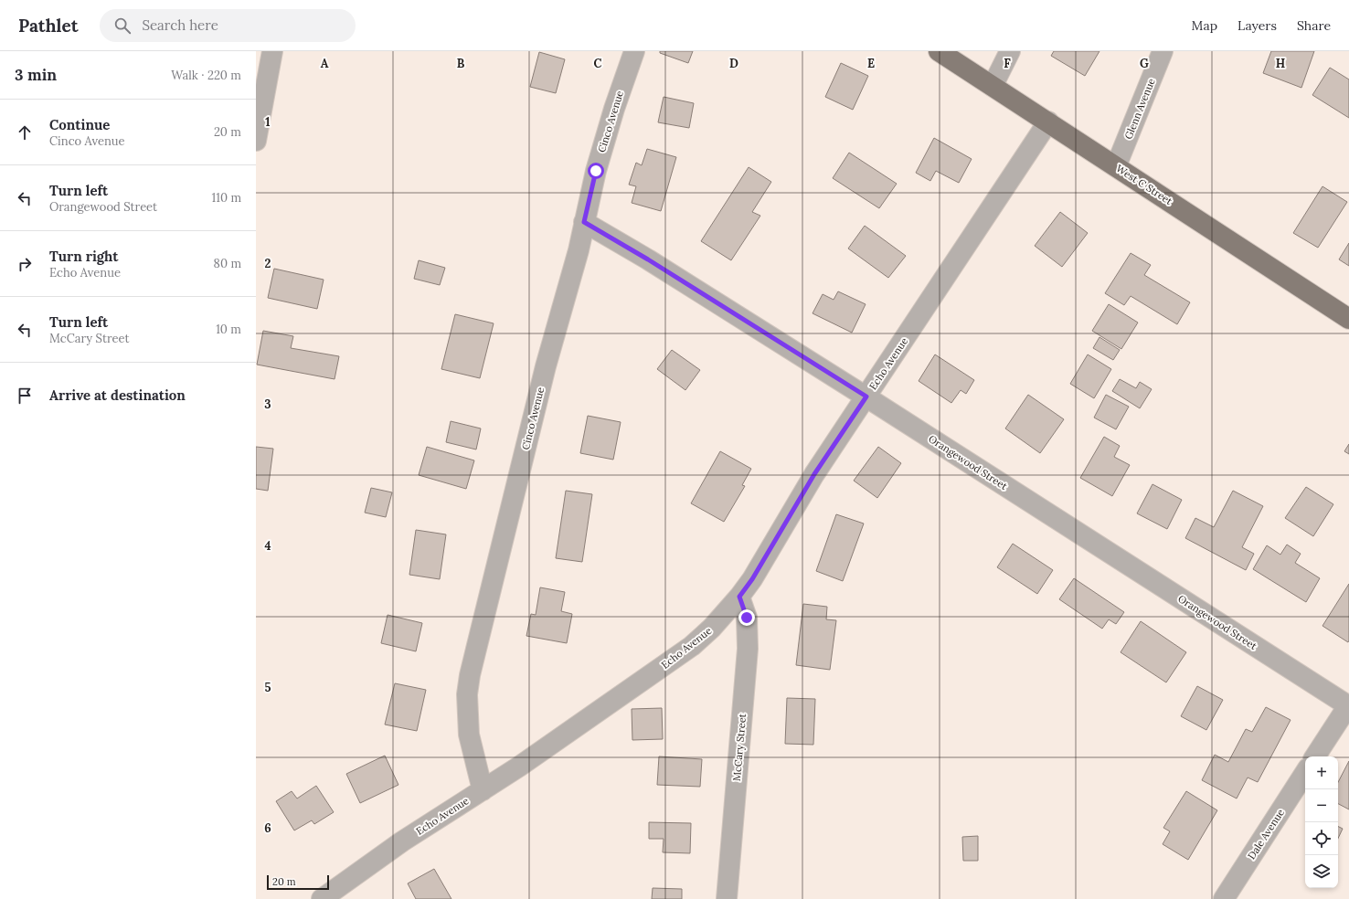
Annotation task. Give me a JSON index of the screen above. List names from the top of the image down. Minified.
{"streets":{"main road":["West C Street"],"street":["Glenn Avenue","Cinco Avenue","Echo Avenue","Orangewood Street","McCary Street","Dale Avenue"]},"crossings":[["Glenn Avenue","West C Street"],["Cinco Avenue","Echo Avenue"],["Cinco Avenue","Orangewood Street"],["West C Street","Echo Avenue"],["Echo Avenue","Orangewood Street"],["Echo Avenue","McCary Street"]],"scale_bar":"20 m","page":{"header":"Pathlet","search":"Search here","nav":["Map","Layers","Share"],"heading":["3 min","Walk · 220 m"],"list":[["Continue","Cinco Avenue","20 m"],["Turn left","Orangewood Street","110 m"],["Turn right","Echo Avenue","80 m"],["Turn left","McCary Street","10 m"],"Arrive at destination"],"map_buttons":["+","−"],"scale":"20 m"},"grid":{"columns":["A","B","C","D","E","F","G","H"],"rows":["1","2","3","4","5","6"]}}
